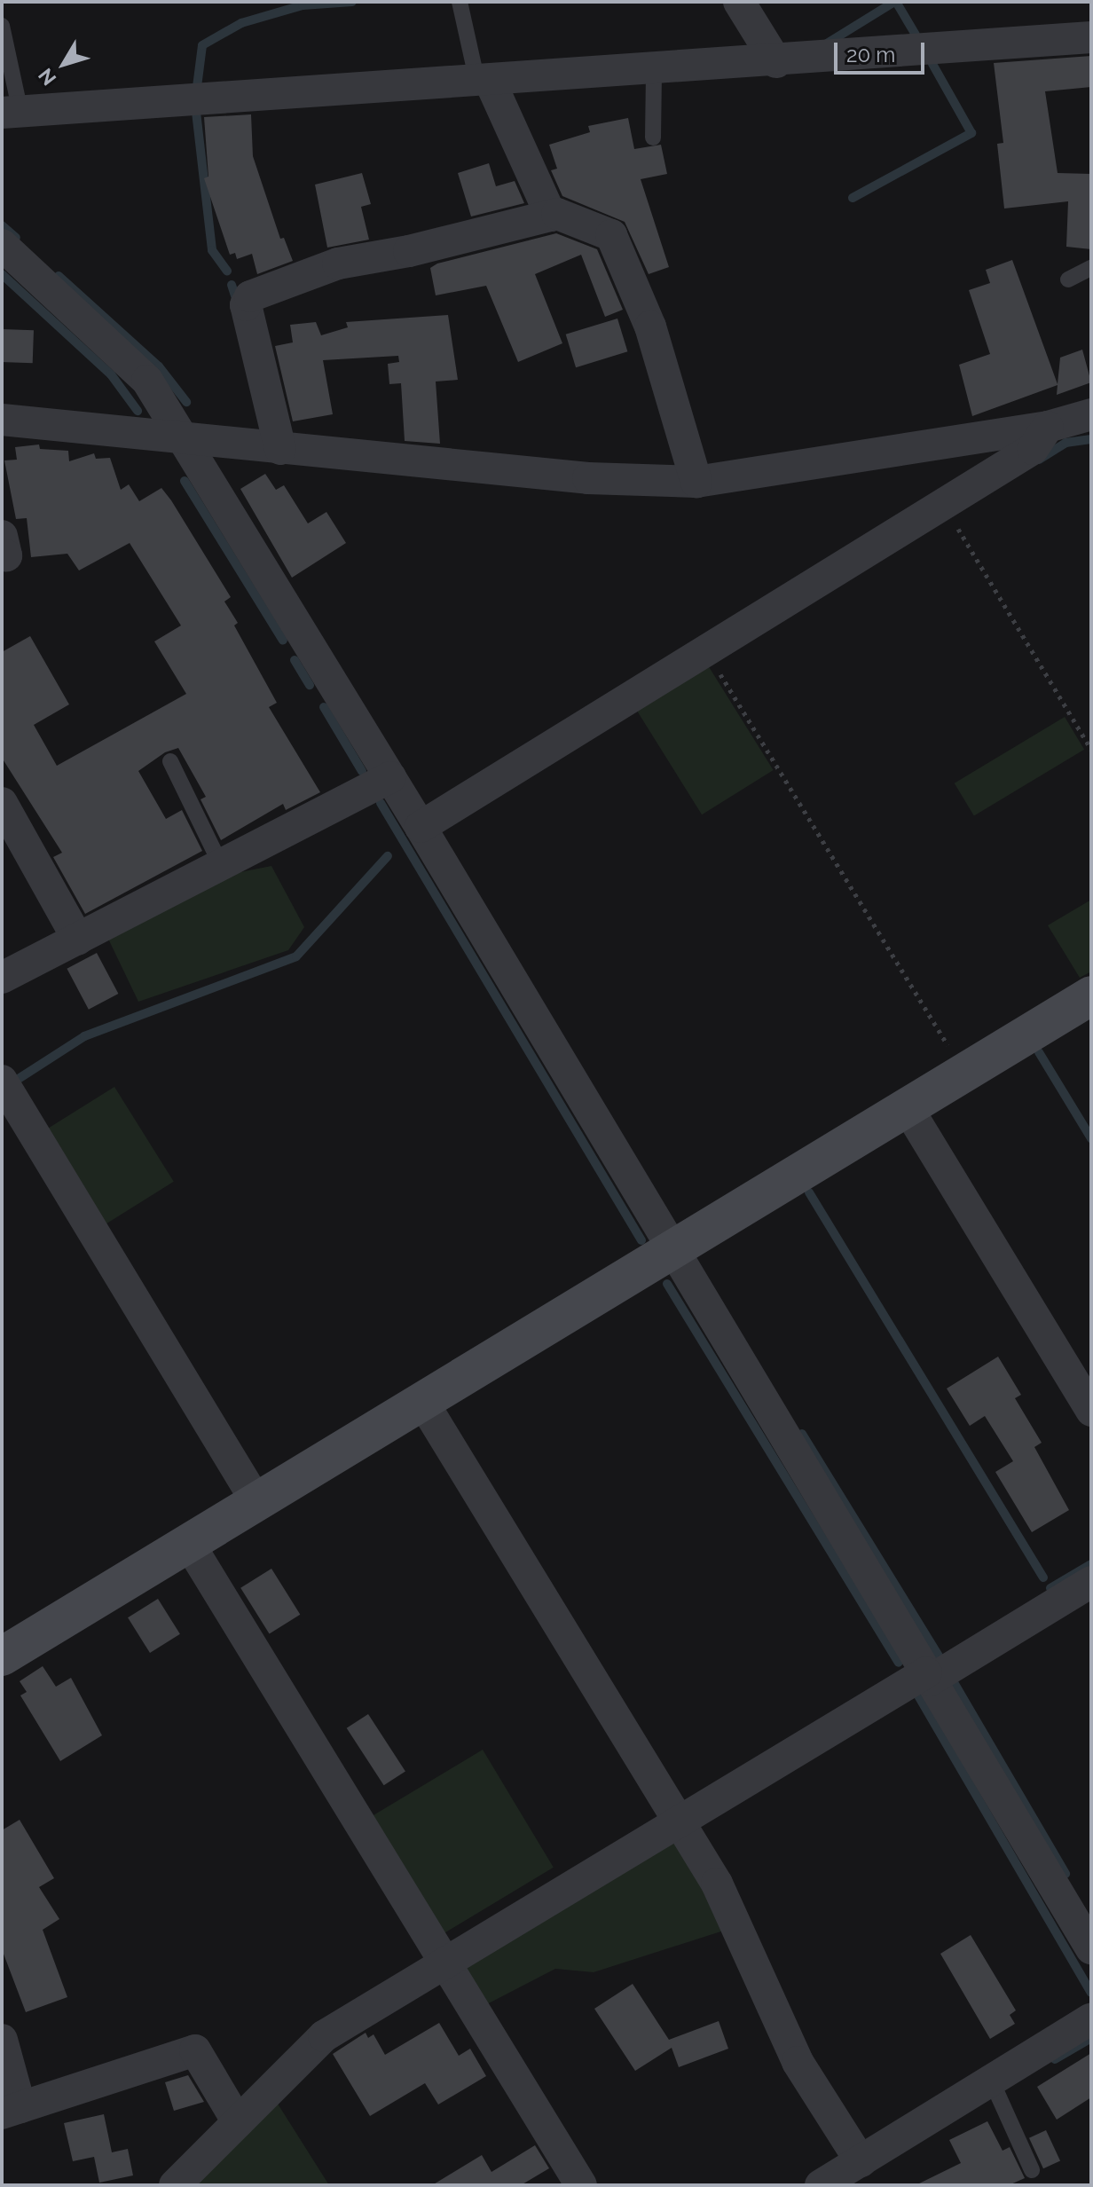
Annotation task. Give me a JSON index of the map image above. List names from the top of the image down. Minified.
{"scale_bar":"20 m","north":"bottom left"}
